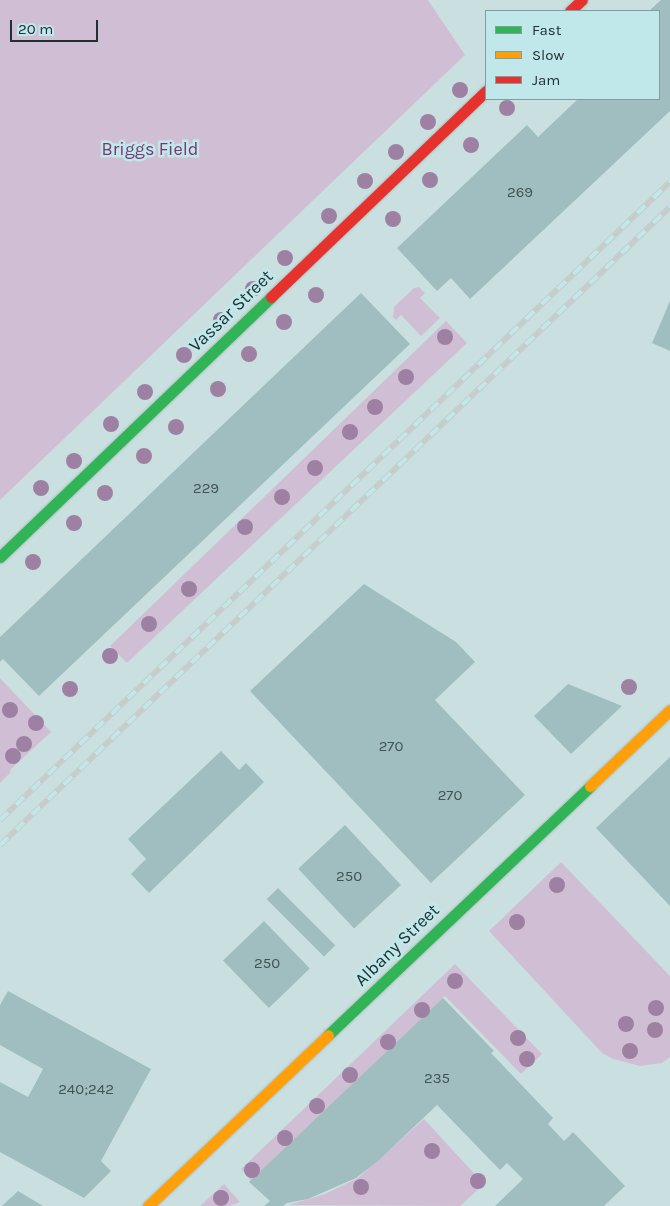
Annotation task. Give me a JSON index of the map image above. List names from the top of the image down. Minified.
{"streets":{"main road":["Vassar Street","Albany Street"]},"parks":["Briggs Field"],"house_numbers":["269","229","270","270","250","250","235","240;242"],"legend":["Fast","Slow","Jam"],"scale_bar":"20 m"}
